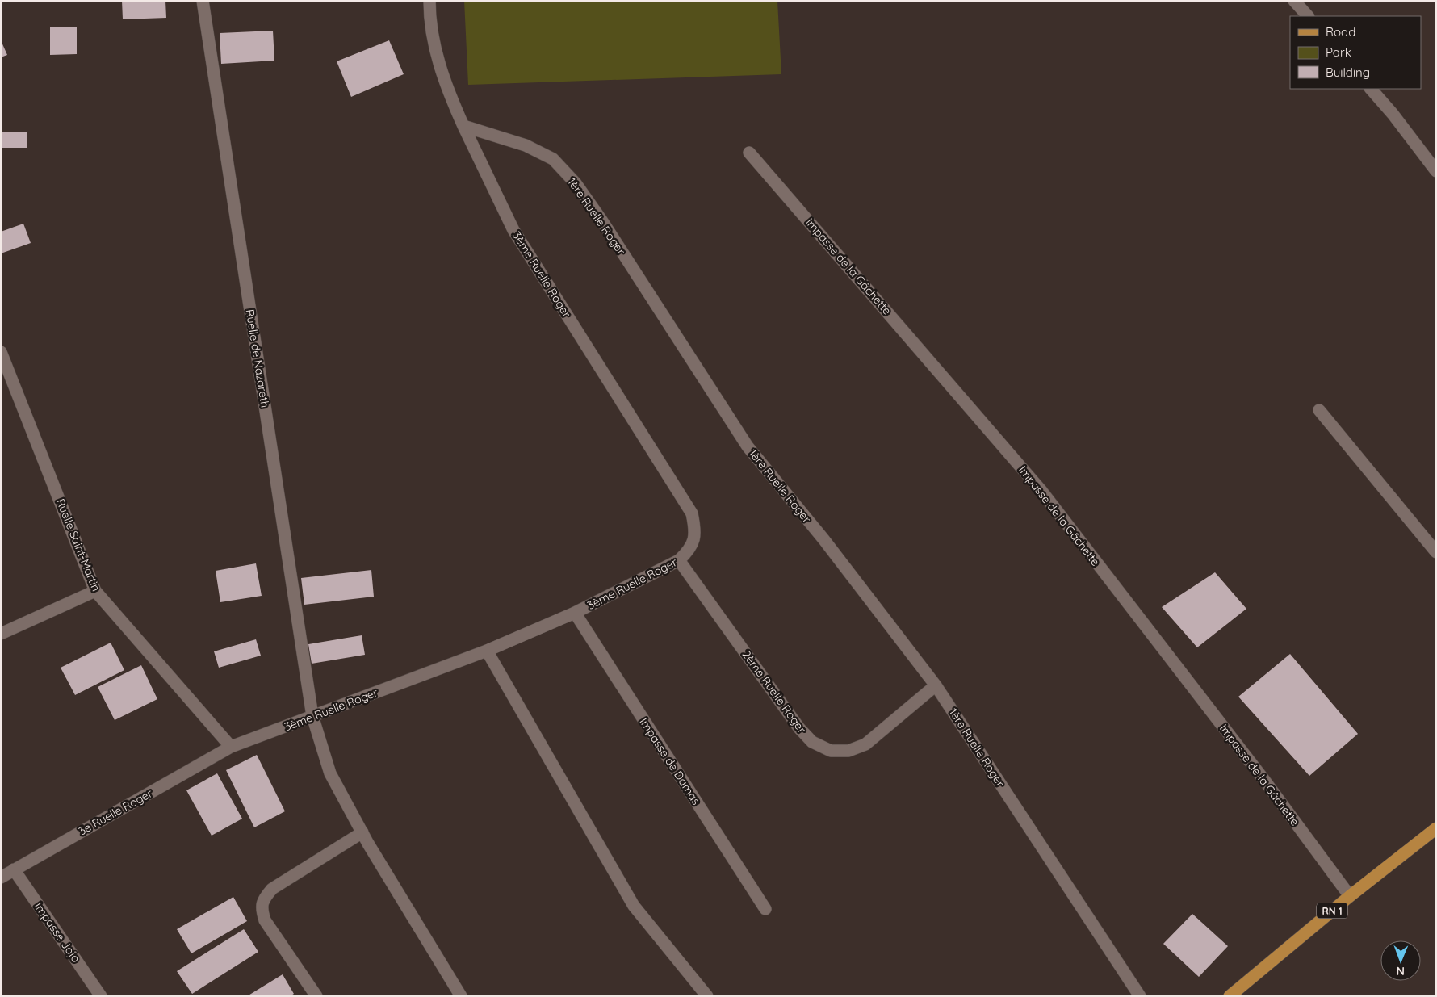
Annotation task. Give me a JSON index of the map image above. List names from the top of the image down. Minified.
{"streets":{"main road":["RN 1"],"street":["1ère Ruelle Roger","Impasse de la Gâchette","3ème Ruelle Roger","Ruelle de Nazareth","Ruelle Saint-Martin","2ème Ruelle Roger","Impasse de Damas","3e Ruelle Roger","Impasse Jojo"]},"crossings":[["1ère Ruelle Roger","3ème Ruelle Roger"],["1ère Ruelle Roger","2ème Ruelle Roger"],["Impasse de la Gâchette","RN 1"],["3ème Ruelle Roger","Ruelle de Nazareth"],["3ème Ruelle Roger","Ruelle Saint-Martin"],["3ème Ruelle Roger","2ème Ruelle Roger"],["3ème Ruelle Roger","Impasse de Damas"],["3ème Ruelle Roger","3e Ruelle Roger"],["Ruelle Saint-Martin","3e Ruelle Roger"],["3e Ruelle Roger","Impasse Jojo"]],"legend":["Road","Park","Building"],"north":"bottom"}
